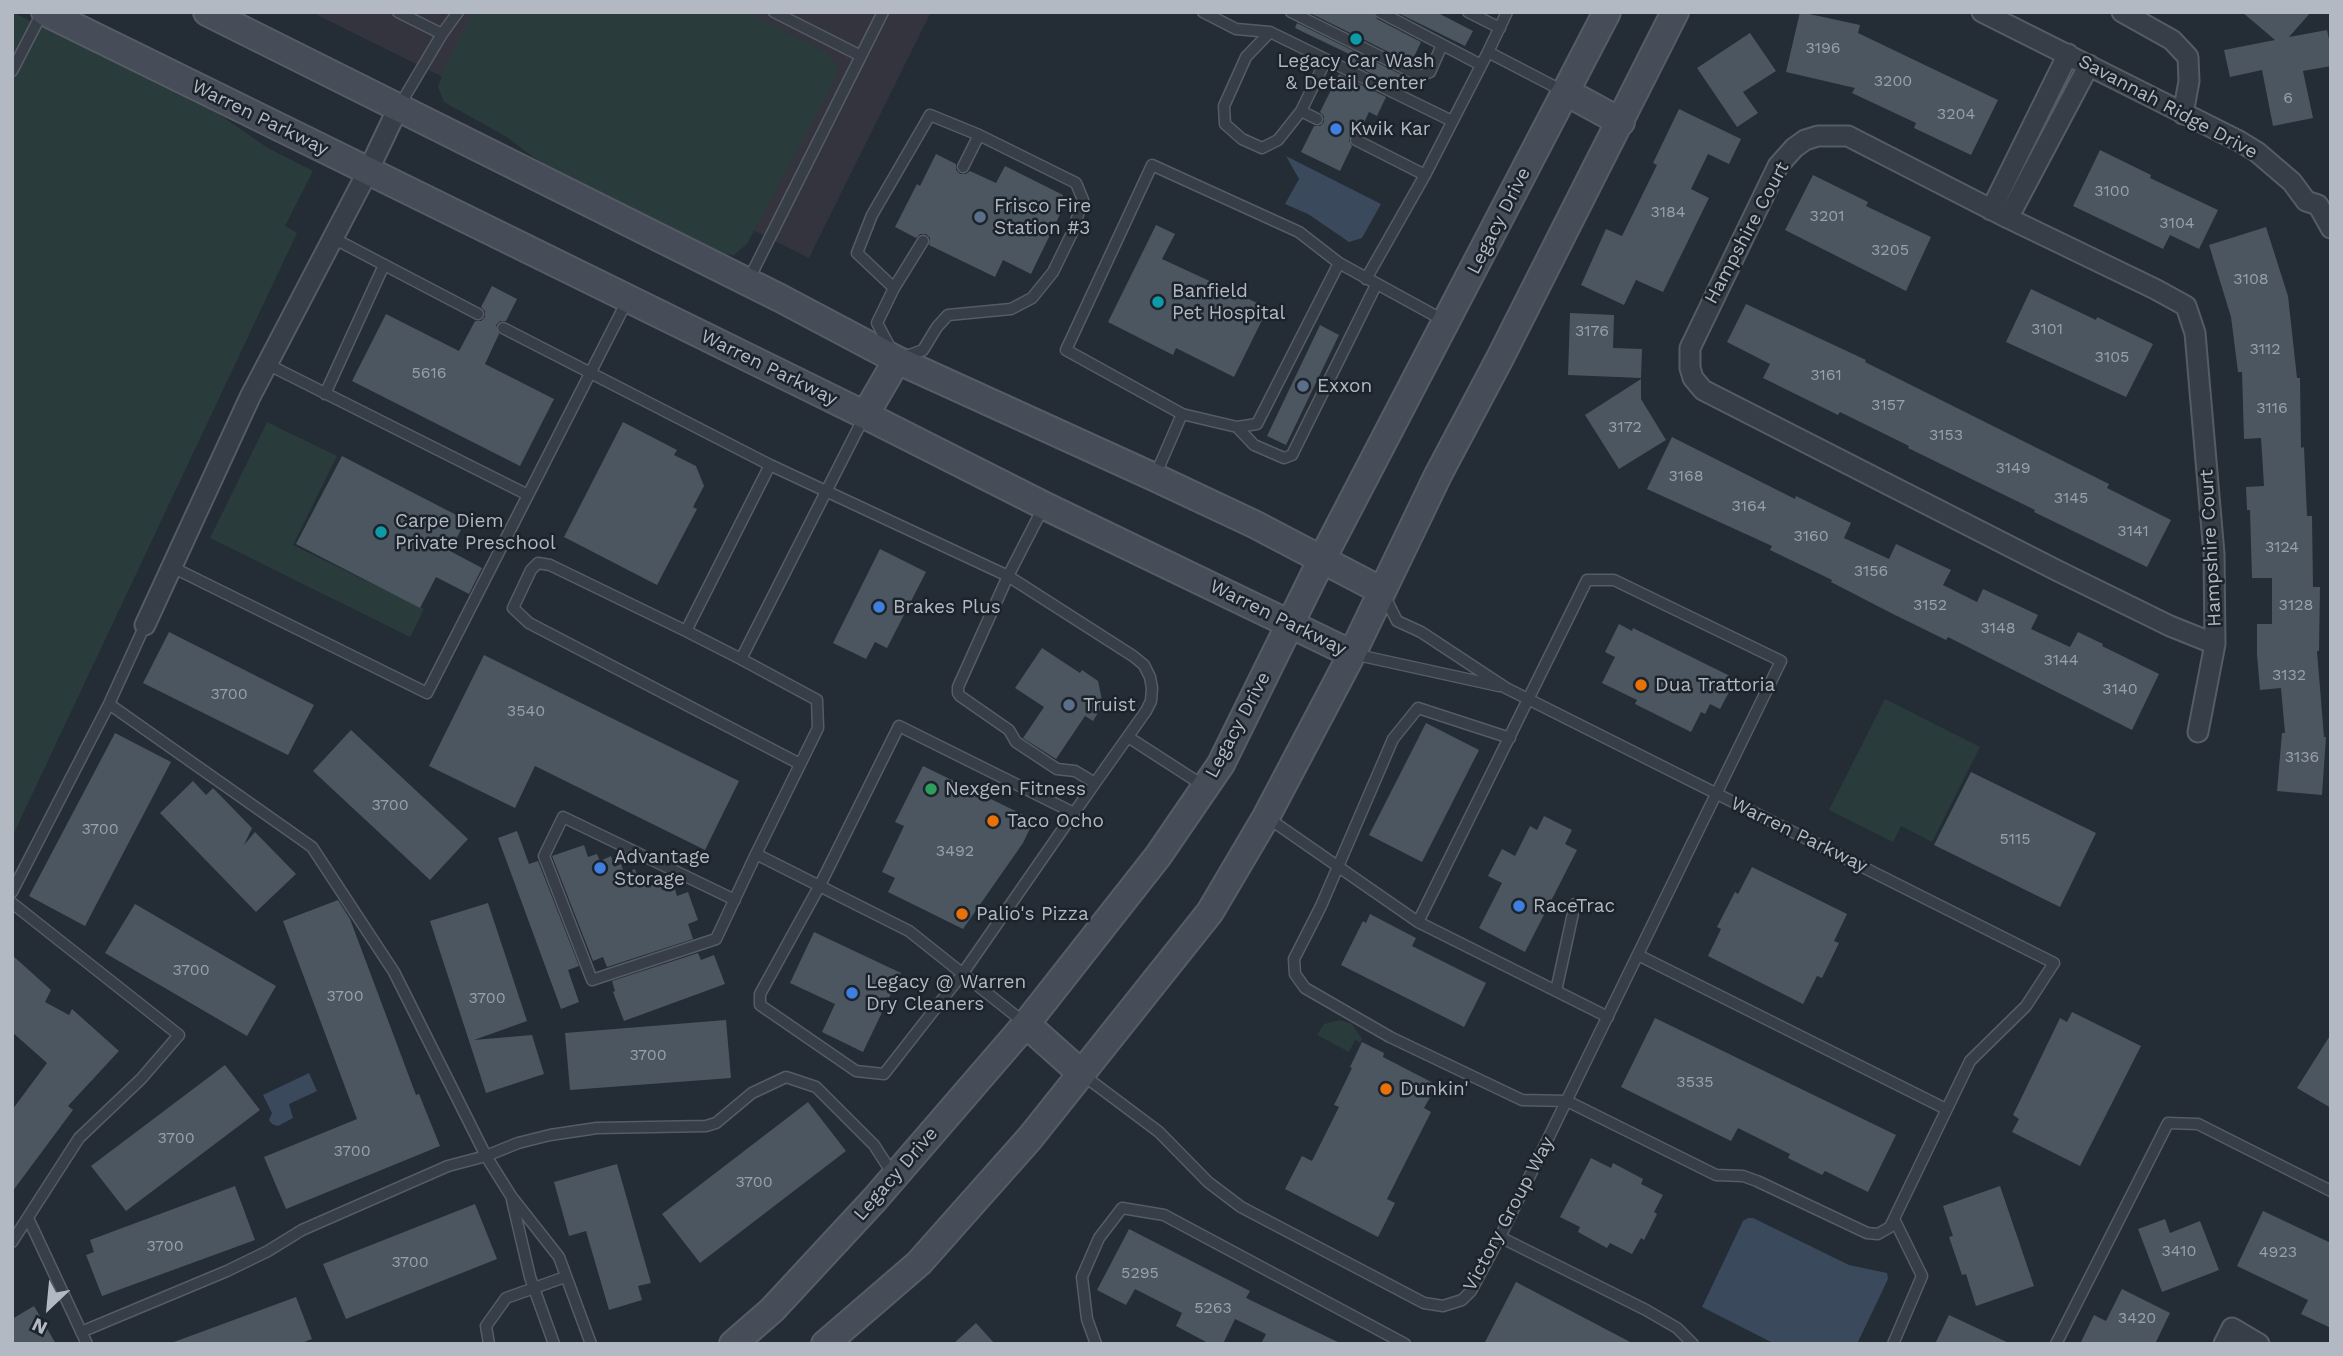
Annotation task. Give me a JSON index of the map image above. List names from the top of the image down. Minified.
{"streets":{"main road":["Warren Parkway","Legacy Drive"],"street":["Savannah Ridge Drive","Hampshire Court"],"lane":["Victory Group Way"]},"crossings":[["Warren Parkway","Legacy Drive"],["Warren Parkway","Victory Group Way"]],"places":["Legacy Car Wash & Detail Center","Kwik Kar","Frisco Fire Station #3","Banfield Pet Hospital","Exxon","Carpe Diem Private Preschool","Brakes Plus","Dua Trattoria","Truist","Nexgen Fitness","Taco Ocho","Advantage Storage","RaceTrac","Palio's Pizza","Legacy @ Warren Dry Cleaners","Dunkin'"],"house_numbers":["3196","3200","6","3204","3100","3184","3201","3104","3205","3108","3101","3176","3112","3105","5616","3161","3157","3116","3172","3153","3149","3168","3145","3164","3141","3160","3124","3156","3152","3128","3148","3144","3132","3140","3700","3540","3136","3700","3700","5115","3492","3700","3700","3700","3700","3535","3700","3700","3700","3700","3410","4923","3700","5295","5263","3420"],"north":"bottom left"}
